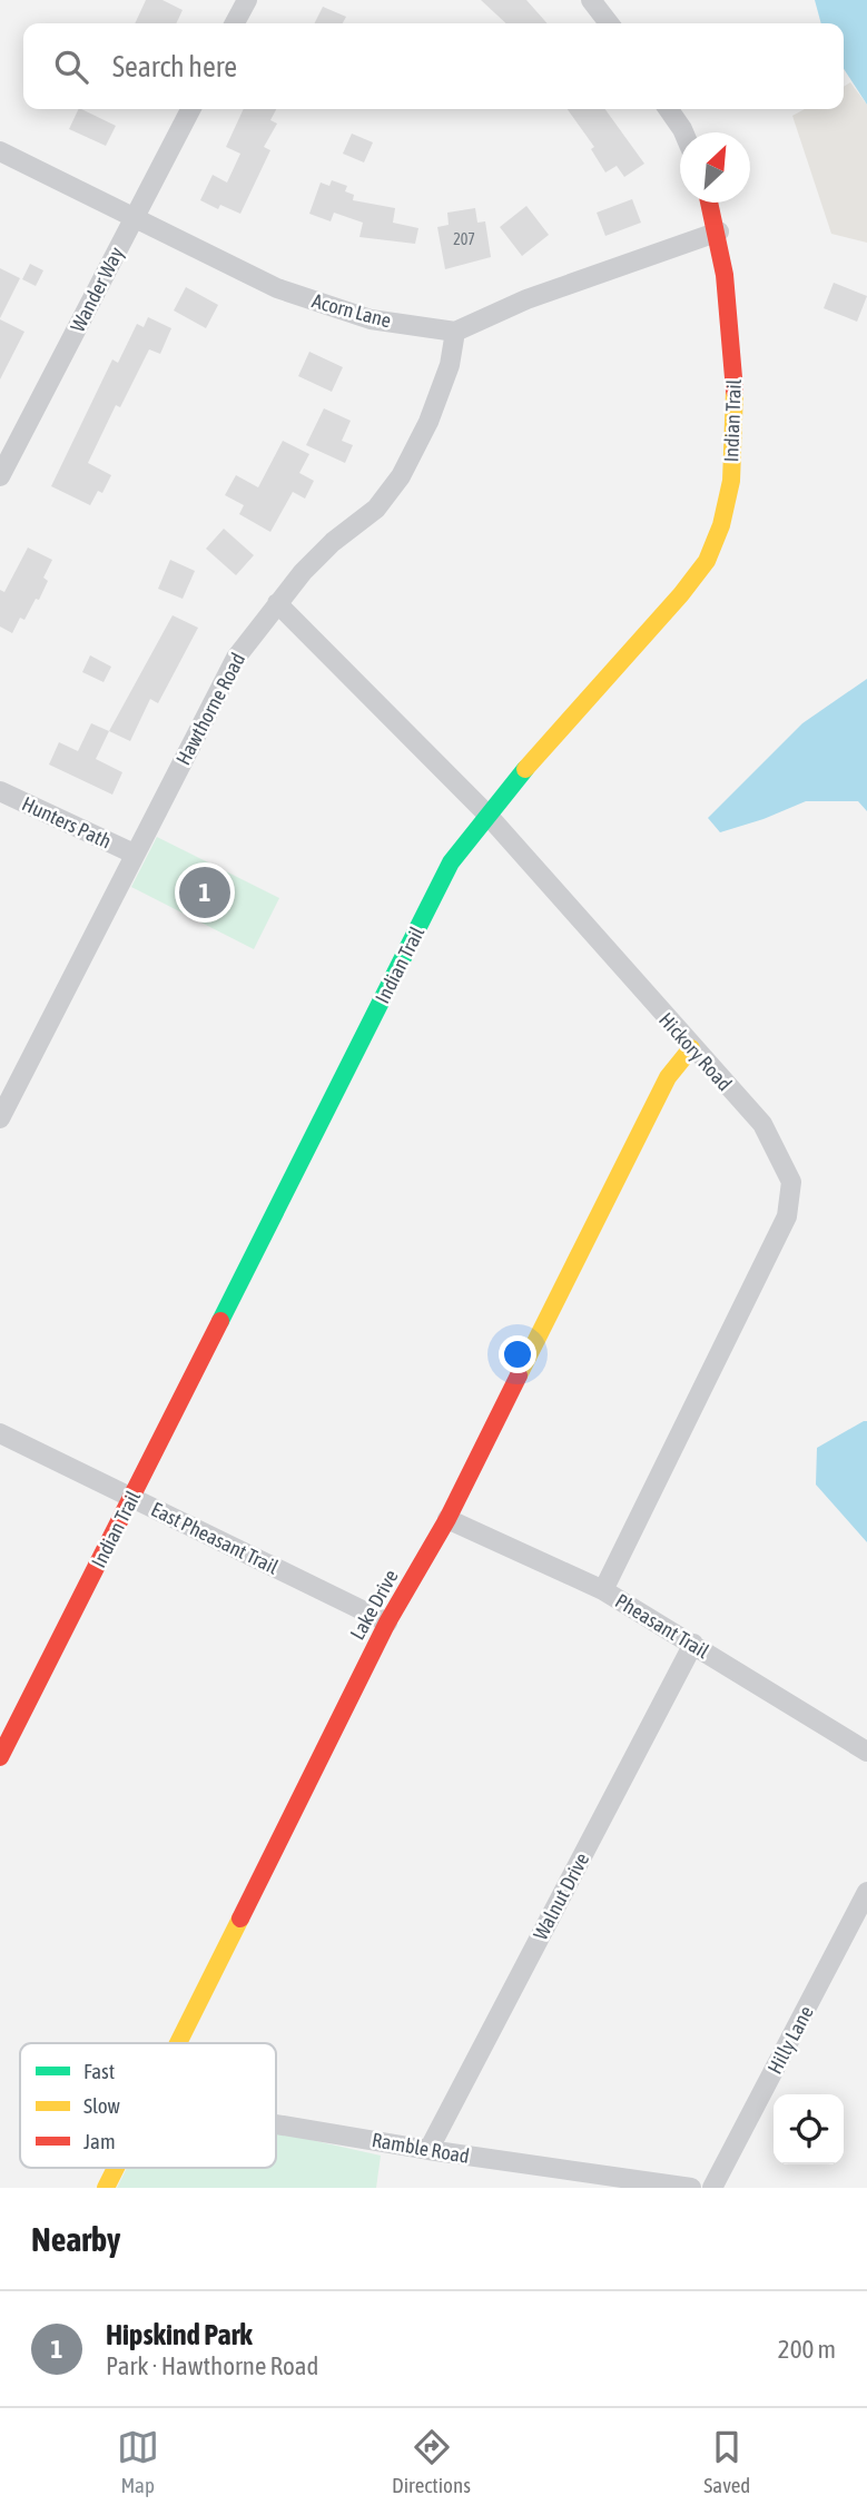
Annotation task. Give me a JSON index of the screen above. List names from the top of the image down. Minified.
{"streets":{"street":["Wander Way","Acorn Lane","Indian Trail","Hawthorne Road","Hunters Path","Hickory Road","East Pheasant Trail","Lake Drive","Pheasant Trail","Walnut Drive","Hilly Lane","Ramble Road"]},"crossings":[["Wander Way","Acorn Lane"],["Acorn Lane","Hawthorne Road"],["Indian Trail","Hickory Road"],["Indian Trail","East Pheasant Trail"],["Hawthorne Road","Hunters Path"],["Hawthorne Road","Hickory Road"],["Hickory Road","Lake Drive"],["Hickory Road","Pheasant Trail"],["East Pheasant Trail","Lake Drive"],["Lake Drive","Pheasant Trail"],["Pheasant Trail","Walnut Drive"],["Walnut Drive","Ramble Road"]],"house_numbers":["207"],"legend":["Fast","Slow","Jam"],"north":"top right","page":{"search":"Search here","pins":"1","heading":"Nearby","list":[{"mark":"1","name":"Hipskind Park","note":"Park · Hawthorne Road","value":"200 m"}],"nav":["Map","Directions","Saved"]}}
